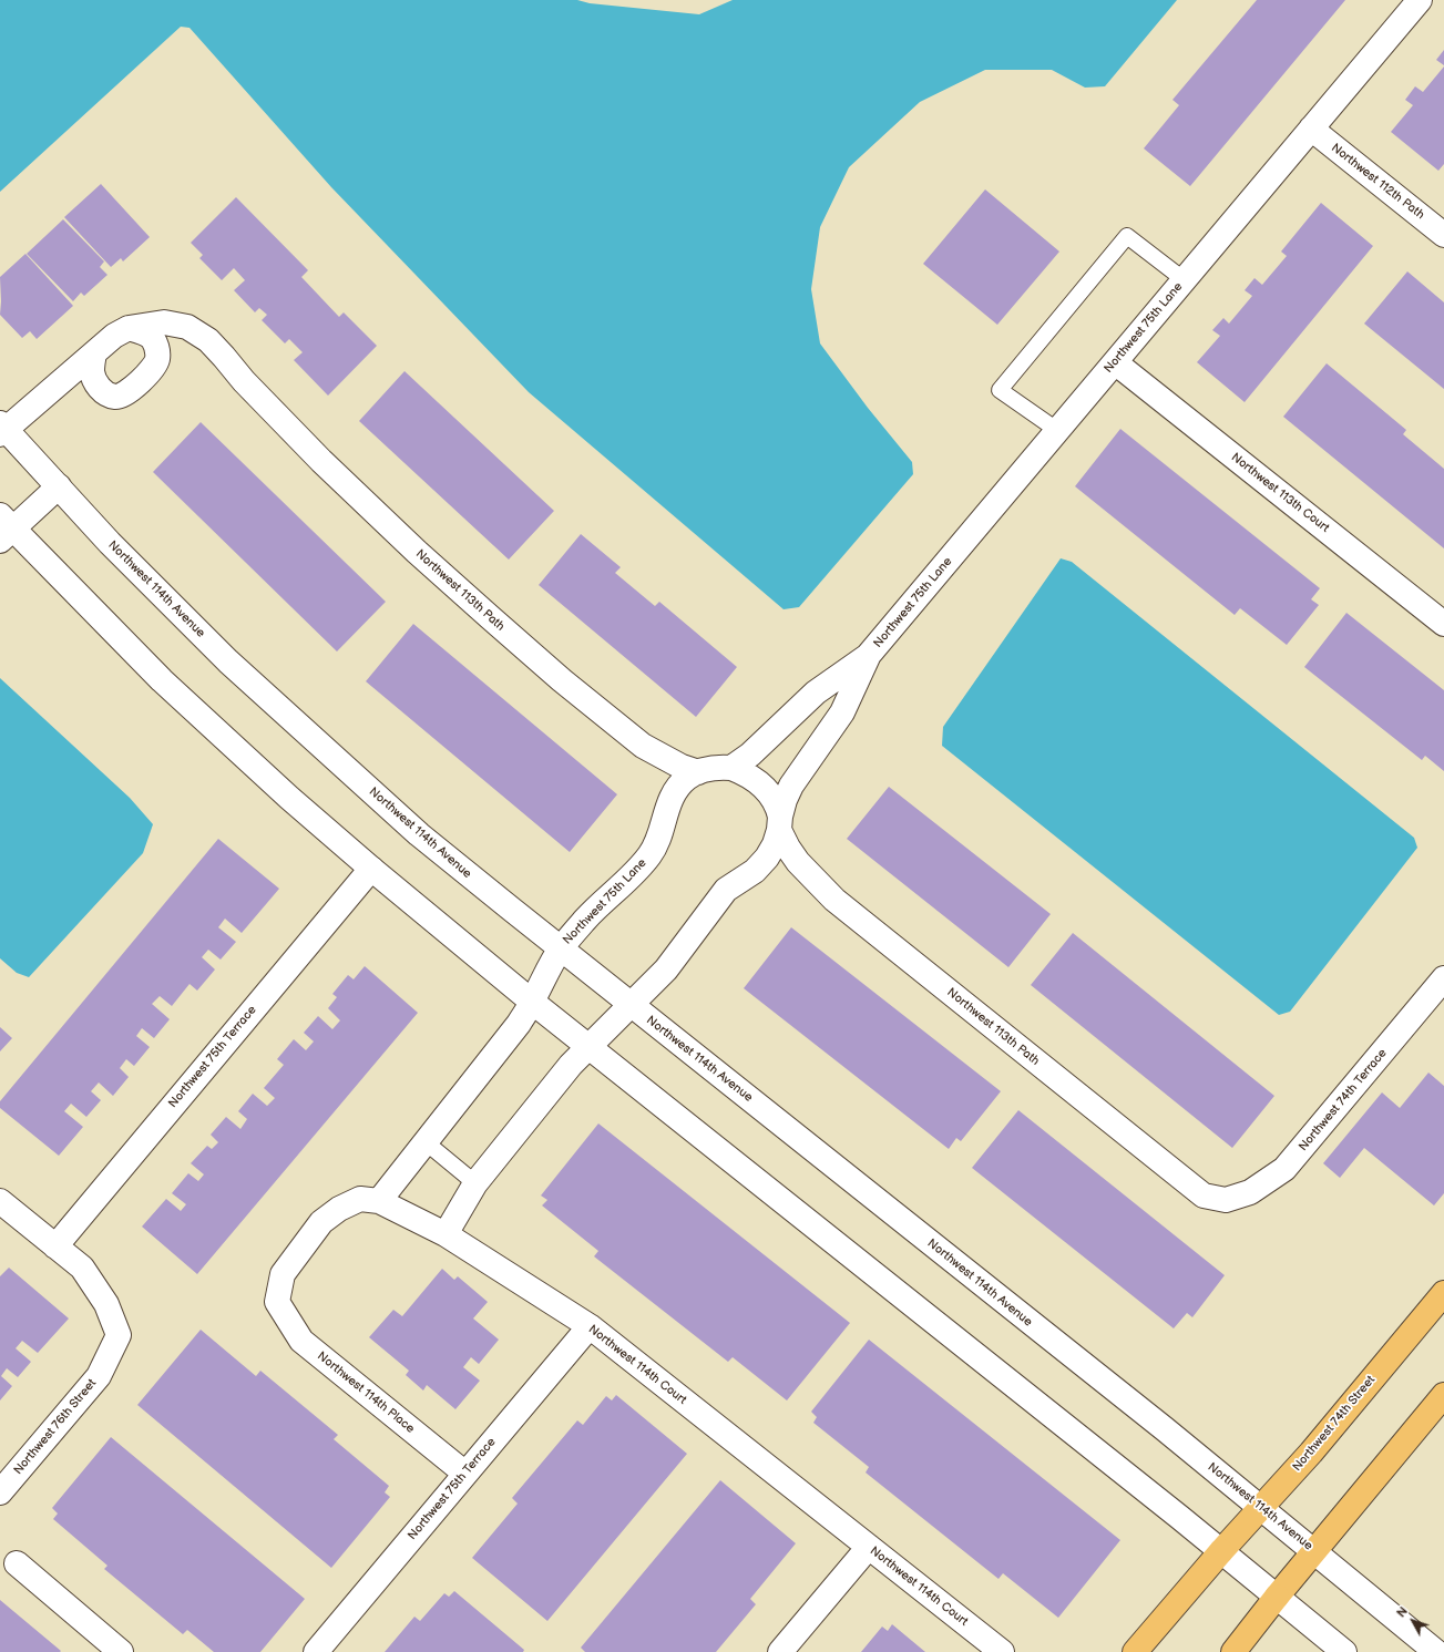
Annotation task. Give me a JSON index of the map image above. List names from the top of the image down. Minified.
{"streets":{"main road":["Northwest 74th Street"],"street":["Northwest 112th Path","Northwest 75th Lane","Northwest 113th Court","Northwest 114th Avenue","Northwest 113th Path","Northwest 75th Terrace","Northwest 74th Terrace","Northwest 114th Court","Northwest 114th Place","Northwest 76th Street"]},"crossings":[["Northwest 112th Path","Northwest 75th Lane"],["Northwest 75th Lane","Northwest 113th Court"],["Northwest 75th Lane","Northwest 114th Avenue"],["Northwest 75th Lane","Northwest 113th Path"],["Northwest 75th Lane","Northwest 114th Court"],["Northwest 114th Avenue","Northwest 74th Street"],["Northwest 113th Path","Northwest 74th Terrace"],["Northwest 75th Terrace","Northwest 114th Court"],["Northwest 75th Terrace","Northwest 114th Place"],["Northwest 75th Terrace","Northwest 76th Street"],["Northwest 114th Court","Northwest 114th Place"]],"north":"top left"}
